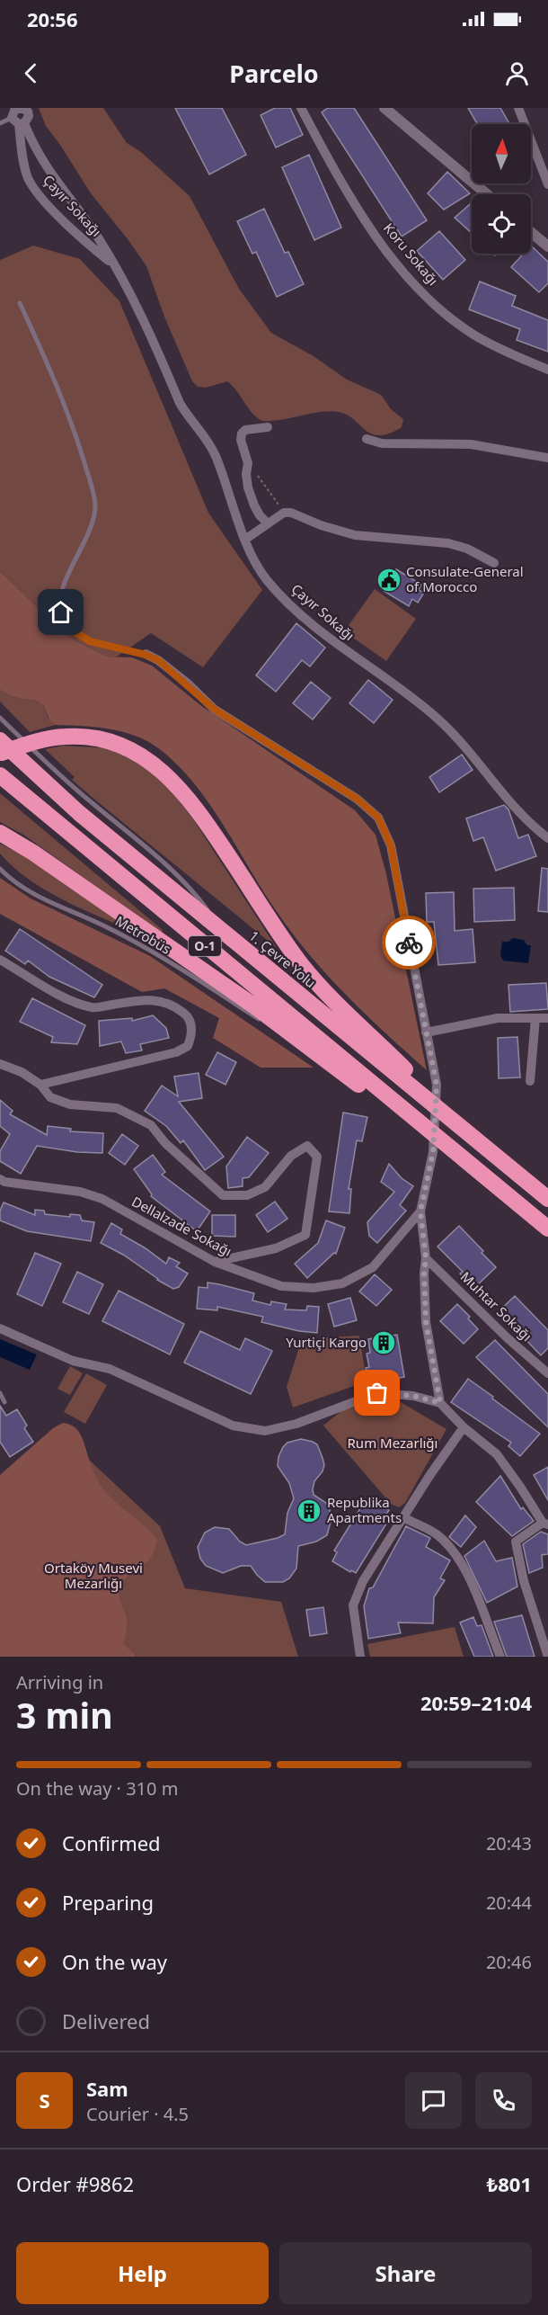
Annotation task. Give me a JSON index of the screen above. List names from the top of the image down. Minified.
{"streets":{"highway":["O-1","1. Çevre Yolu"],"street":["Çayır Sokağı","Koru Sokağı","Dellalzade Sokağı","Muhtar Sokağı"],"lane":["Metrobüs"]},"parks":["Rum Mezarlığı","Ortaköy Musevi Mezarlığı"],"places":{"public building":["Consulate-General of Morocco"],"building":["Yurtiçi Kargo","Republika Apartments"]},"north":"top","page":{"status":"20:56","header":"Parcelo","heading":["3 min","Arriving in","20:59–21:04"],"panel":["Sam","Courier · 4.5","Order #9862","₺801"],"bar":"On the way · 310 m","list":[["Confirmed","20:43"],["Preparing","20:44"],["On the way","20:46"],"Delivered"],"round":"S","buttons":["Help","Share"]}}
